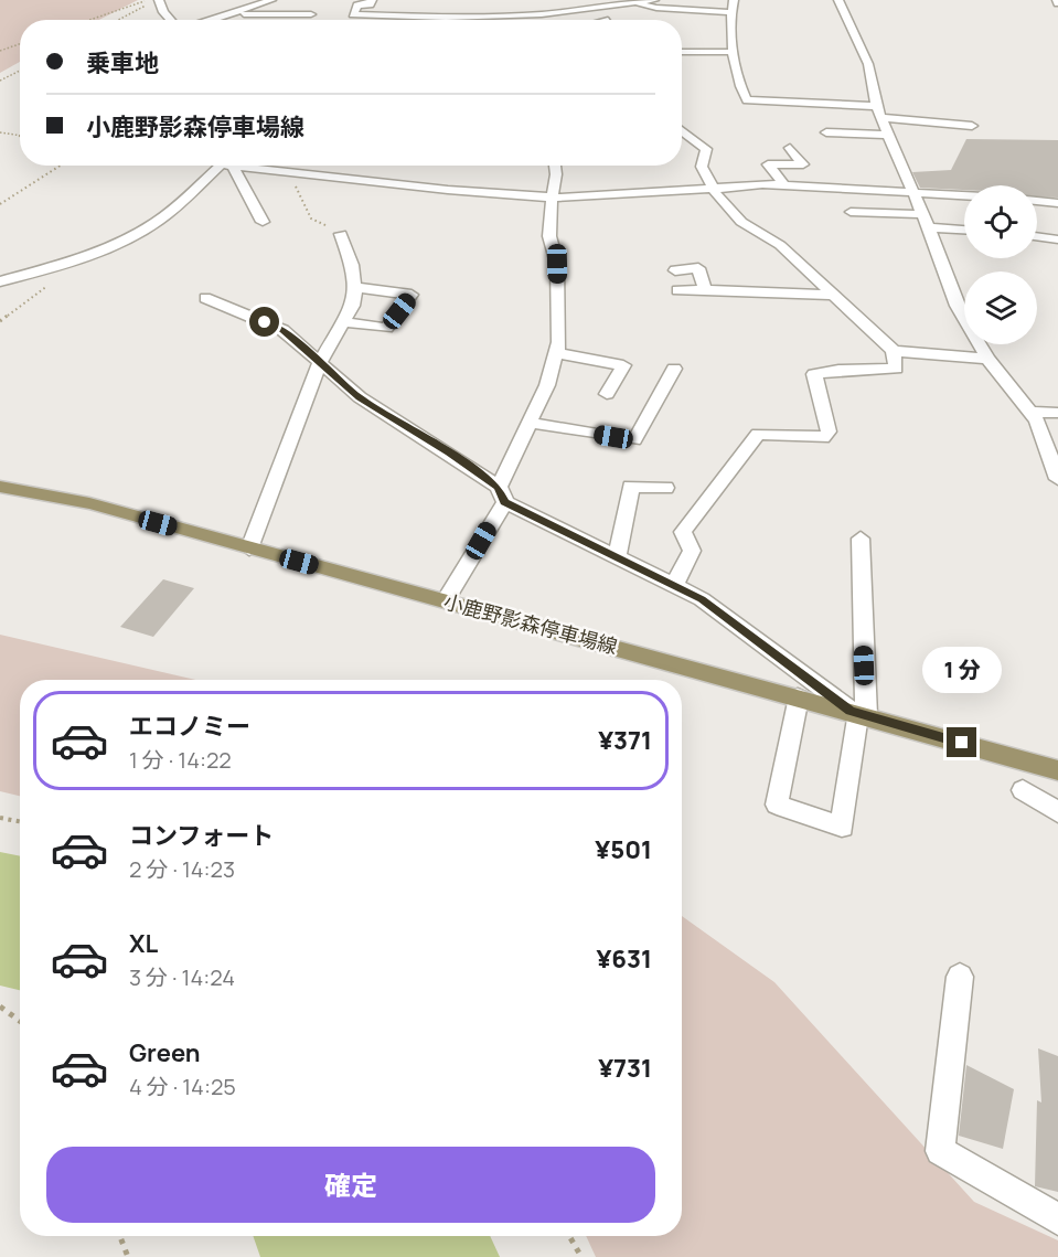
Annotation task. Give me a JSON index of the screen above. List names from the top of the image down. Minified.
{"streets":{"main road":["小鹿野影森停車場線"]},"page":{"banner":["乗車地","小鹿野影森停車場線"],"bubble":"1 分","list":[{"name":"エコノミー","note":"1 分 · 14:22","value":"¥371"},{"name":"コンフォート","note":"2 分 · 14:23","value":"¥501"},{"name":"XL","note":"3 分 · 14:24","value":"¥631"},{"name":"Green","note":"4 分 · 14:25","value":"¥731"}],"buttons":"確定"}}
